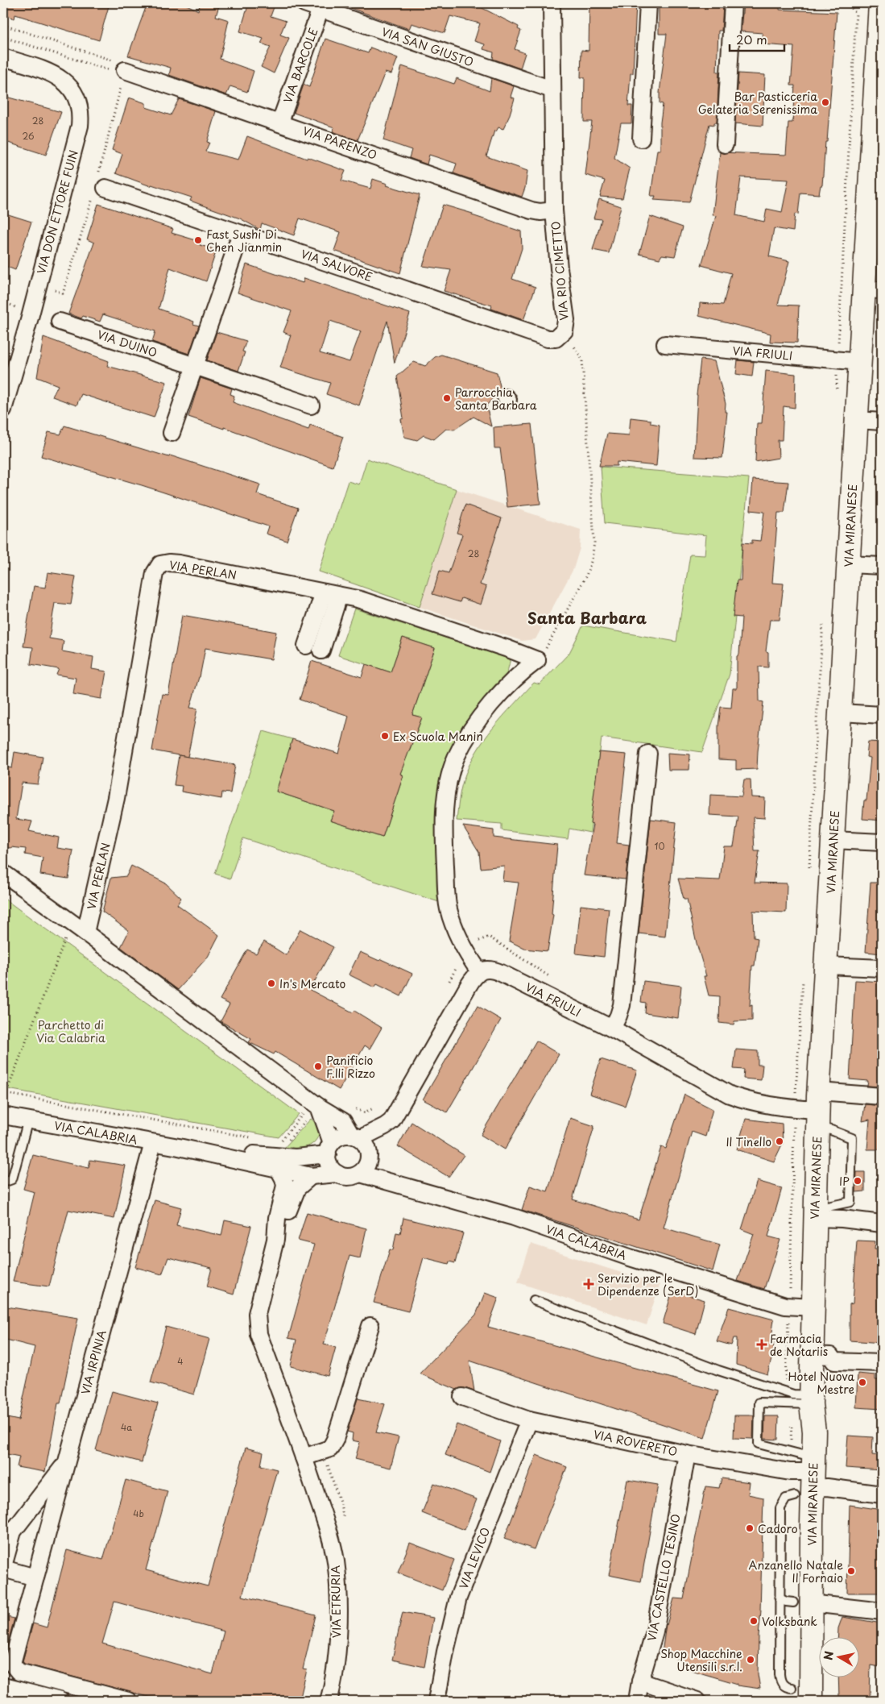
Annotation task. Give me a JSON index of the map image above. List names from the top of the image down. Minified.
{"streets":{"street":["VIA SAN GIUSTO","VIA BARCOLE","VIA PARENZO","VIA DON ETTORE FUIN","VIA SALVORE","VIA RIO CIMETTO","VIA DUINO","VIA FRIULI","VIA MIRANESE","VIA PERLAN","VIA CALABRIA","VIA IRPINIA","VIA ROVERETO","VIA LEVICO","VIA CASTELLO TESINO","VIA ETRURIA"]},"crossings":[["VIA SAN GIUSTO","VIA BARCOLE"],["VIA SAN GIUSTO","VIA RIO CIMETTO"],["VIA BARCOLE","VIA PARENZO"],["VIA PARENZO","VIA RIO CIMETTO"],["VIA SALVORE","VIA RIO CIMETTO"],["VIA FRIULI","VIA MIRANESE"],["VIA FRIULI","VIA PERLAN"],["VIA MIRANESE","VIA CALABRIA"],["VIA MIRANESE","VIA ROVERETO"],["VIA CALABRIA","VIA IRPINIA"],["VIA CALABRIA","VIA ETRURIA"],["VIA ROVERETO","VIA LEVICO"],["VIA ROVERETO","VIA CASTELLO TESINO"]],"districts":["Santa Barbara"],"parks":["Parchetto di Via Calabria"],"places":{"other":["Bar Pasticceria Gelateria Serenissima","Fast Sushi Di Chen Jianmin","Parrocchia Santa Barbara","Ex Scuola Manin","In's Mercato","Panificio F.lli Rizzo","Il Tinello","IP","Hotel Nuova Mestre","Cadoro","Anzanello Natale Il Fornaio","Volksbank","Shop Macchine Utensili s.r.l."],"health":["Servizio per le Dipendenze (SerD)","Farmacia de Notariis"]},"house_numbers":["28","26","28","10","4","4a","4b"],"scale_bar":"20 m","north":"left"}
